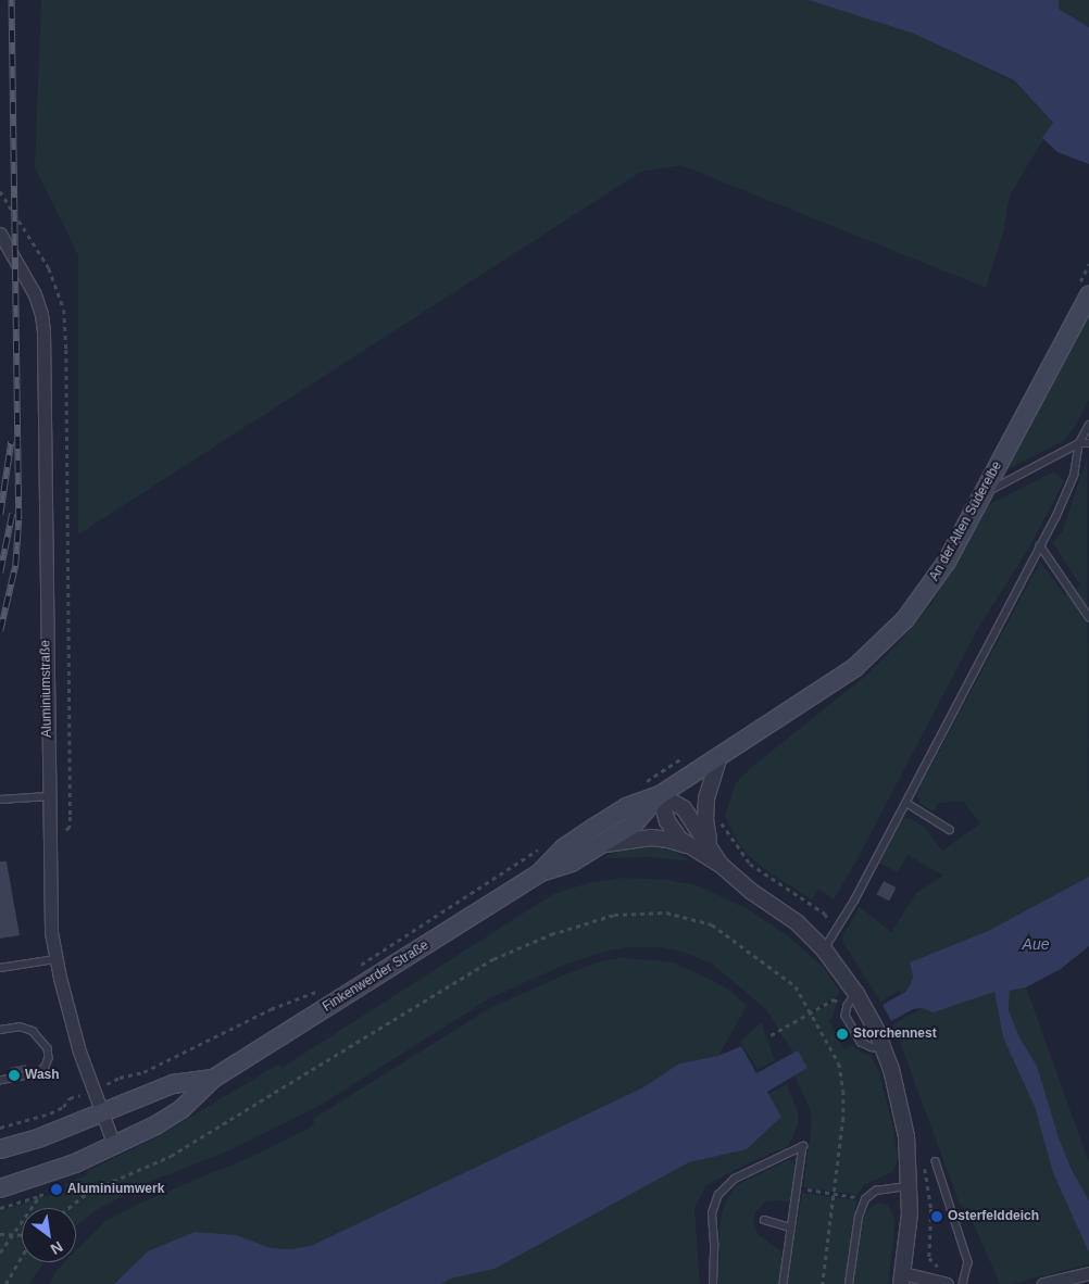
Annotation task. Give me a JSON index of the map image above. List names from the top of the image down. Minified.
{"streets":{"main road":["An der Alten Süderelbe","Finkenwerder Straße"],"street":["Aluminiumstraße"]},"crossings":[["An der Alten Süderelbe","Finkenwerder Straße"],["Aluminiumstraße","Finkenwerder Straße"]],"water":["Aue"],"places":["Storchennest","Wash","Aluminiumwerk","Osterfelddeich"],"north":"bottom right"}
